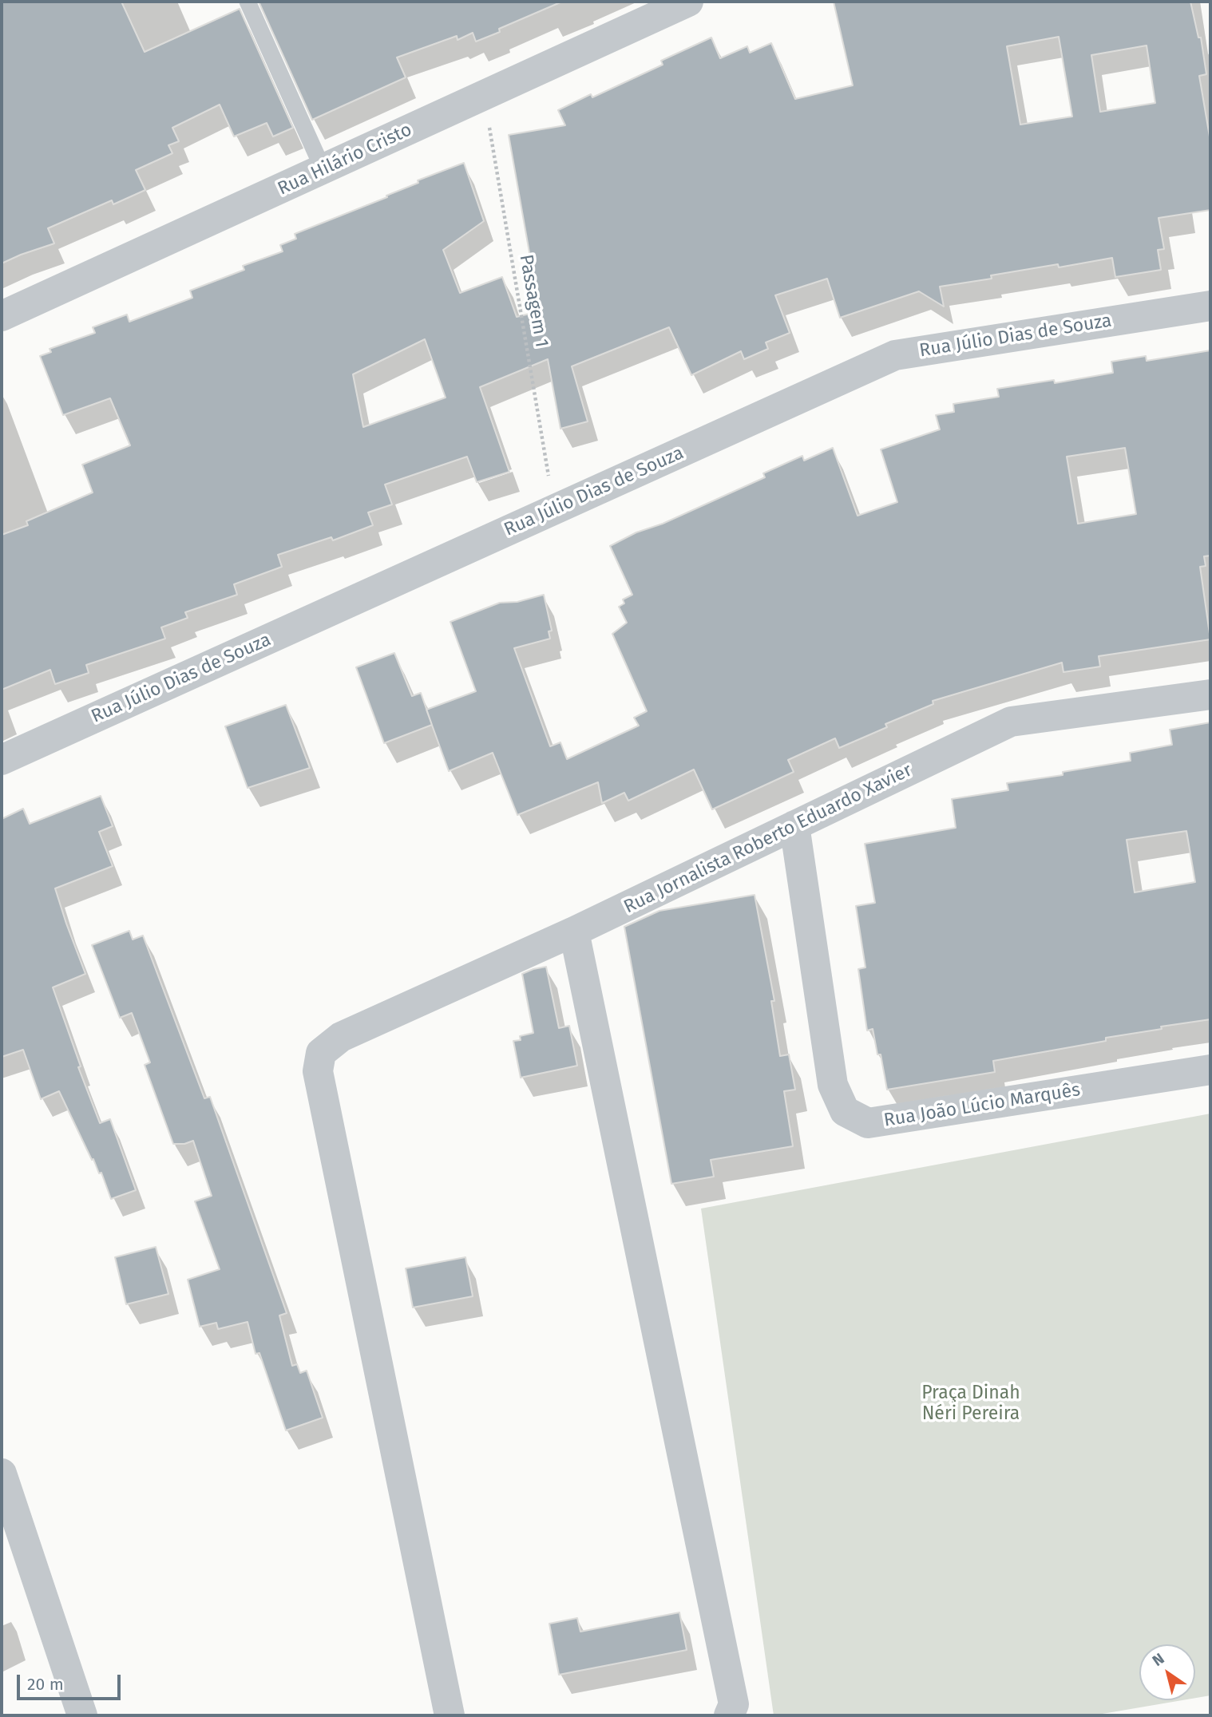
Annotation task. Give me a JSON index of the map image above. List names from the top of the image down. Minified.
{"streets":{"street":["Rua Hilário Cristo","Rua Júlio Dias de Souza","Rua Jornalista Roberto Eduardo Xavier","Rua João Lúcio Marquês"],"path":["Passagem 1"]},"crossings":[["Rua Hilário Cristo","Passagem 1"],["Passagem 1","Rua Júlio Dias de Souza"],["Rua Jornalista Roberto Eduardo Xavier","Rua João Lúcio Marquês"]],"parks":["Praça Dinah Néri Pereira"],"scale_bar":"20 m","north":"top left"}
